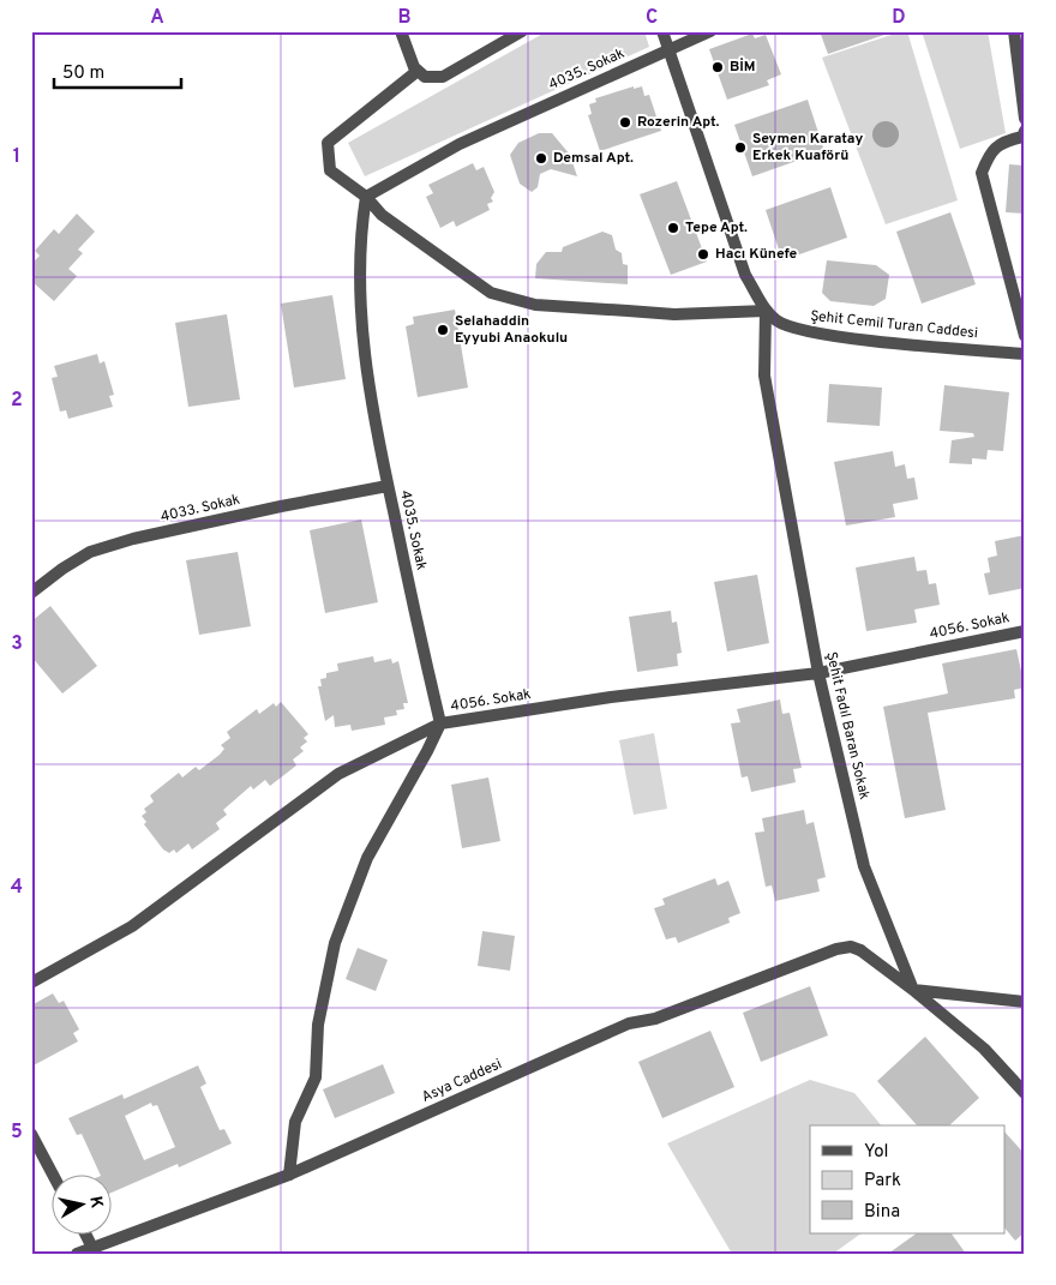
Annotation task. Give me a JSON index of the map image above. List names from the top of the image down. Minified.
{"streets":{"street":["4035. Sokak","Şehit Cemil Turan Caddesi","4033. Sokak","4056. Sokak","Şehit Fadıl Baran Sokak","Asya Caddesi"]},"crossings":[["4035. Sokak","4033. Sokak"],["4035. Sokak","4056. Sokak"],["Şehit Cemil Turan Caddesi","Şehit Fadıl Baran Sokak"],["4056. Sokak","Şehit Fadıl Baran Sokak"],["Şehit Fadıl Baran Sokak","Asya Caddesi"]],"places":["BİM","Rozerin Apt.","Seymen Karatay Erkek Kuaförü","Demsal Apt.","Tepe Apt.","Hacı Künefe","Selahaddin Eyyubi Anaokulu"],"legend":["Yol","Park","Bina"],"scale_bar":"50 m","north":"right","grid":{"columns":["A","B","C","D"],"rows":["1","2","3","4","5"]}}
